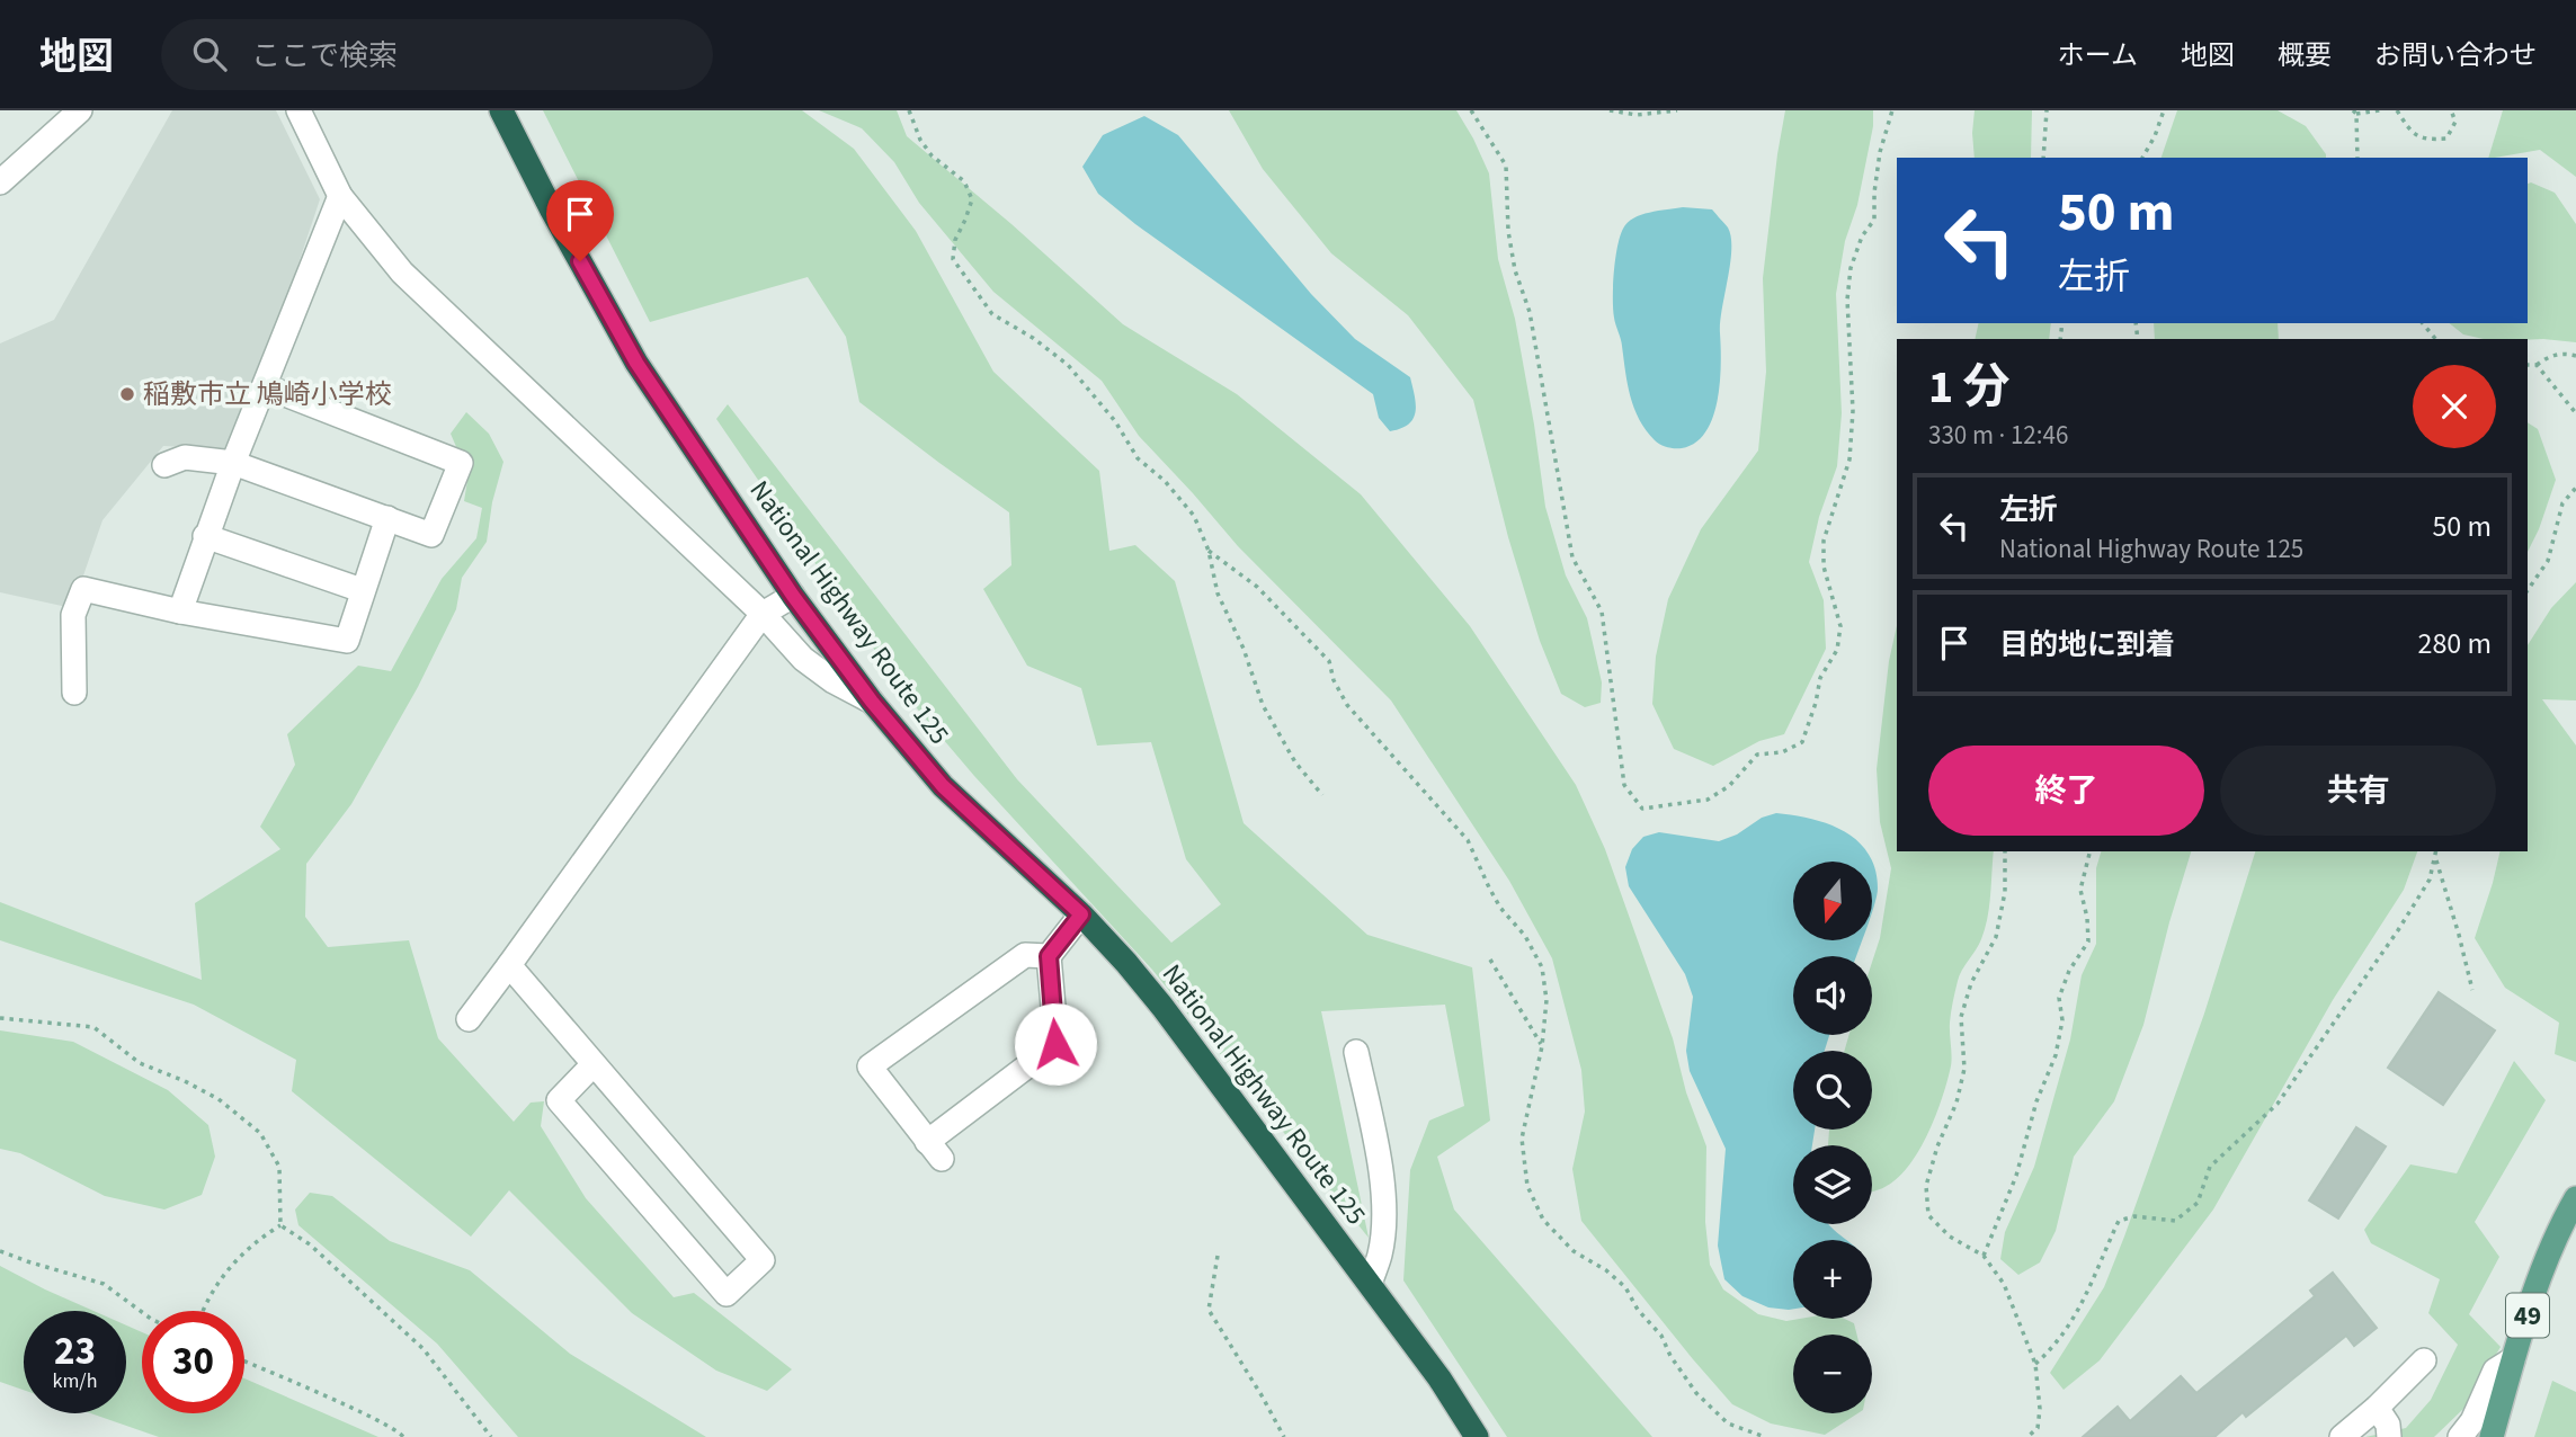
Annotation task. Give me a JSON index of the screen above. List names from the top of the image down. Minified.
{"streets":{"highway":["National Highway Route 125"],"main road":["49"]},"places":["稲敷市立 鳩崎小学校"],"north":"bottom","page":{"header":"地図","search":"ここで検索","nav":["ホーム","地図","概要","お問い合わせ"],"turn":["50 m","左折"],"heading":["1 分","330 m · 12:46"],"list":[{"name":"左折","note":"National Highway Route 125","value":"50 m"},{"name":"目的地に到着","value":"280 m"}],"buttons":["終了","共有"],"map_buttons":["+","−"],"speed":"23 km/h","limit":"30"}}
